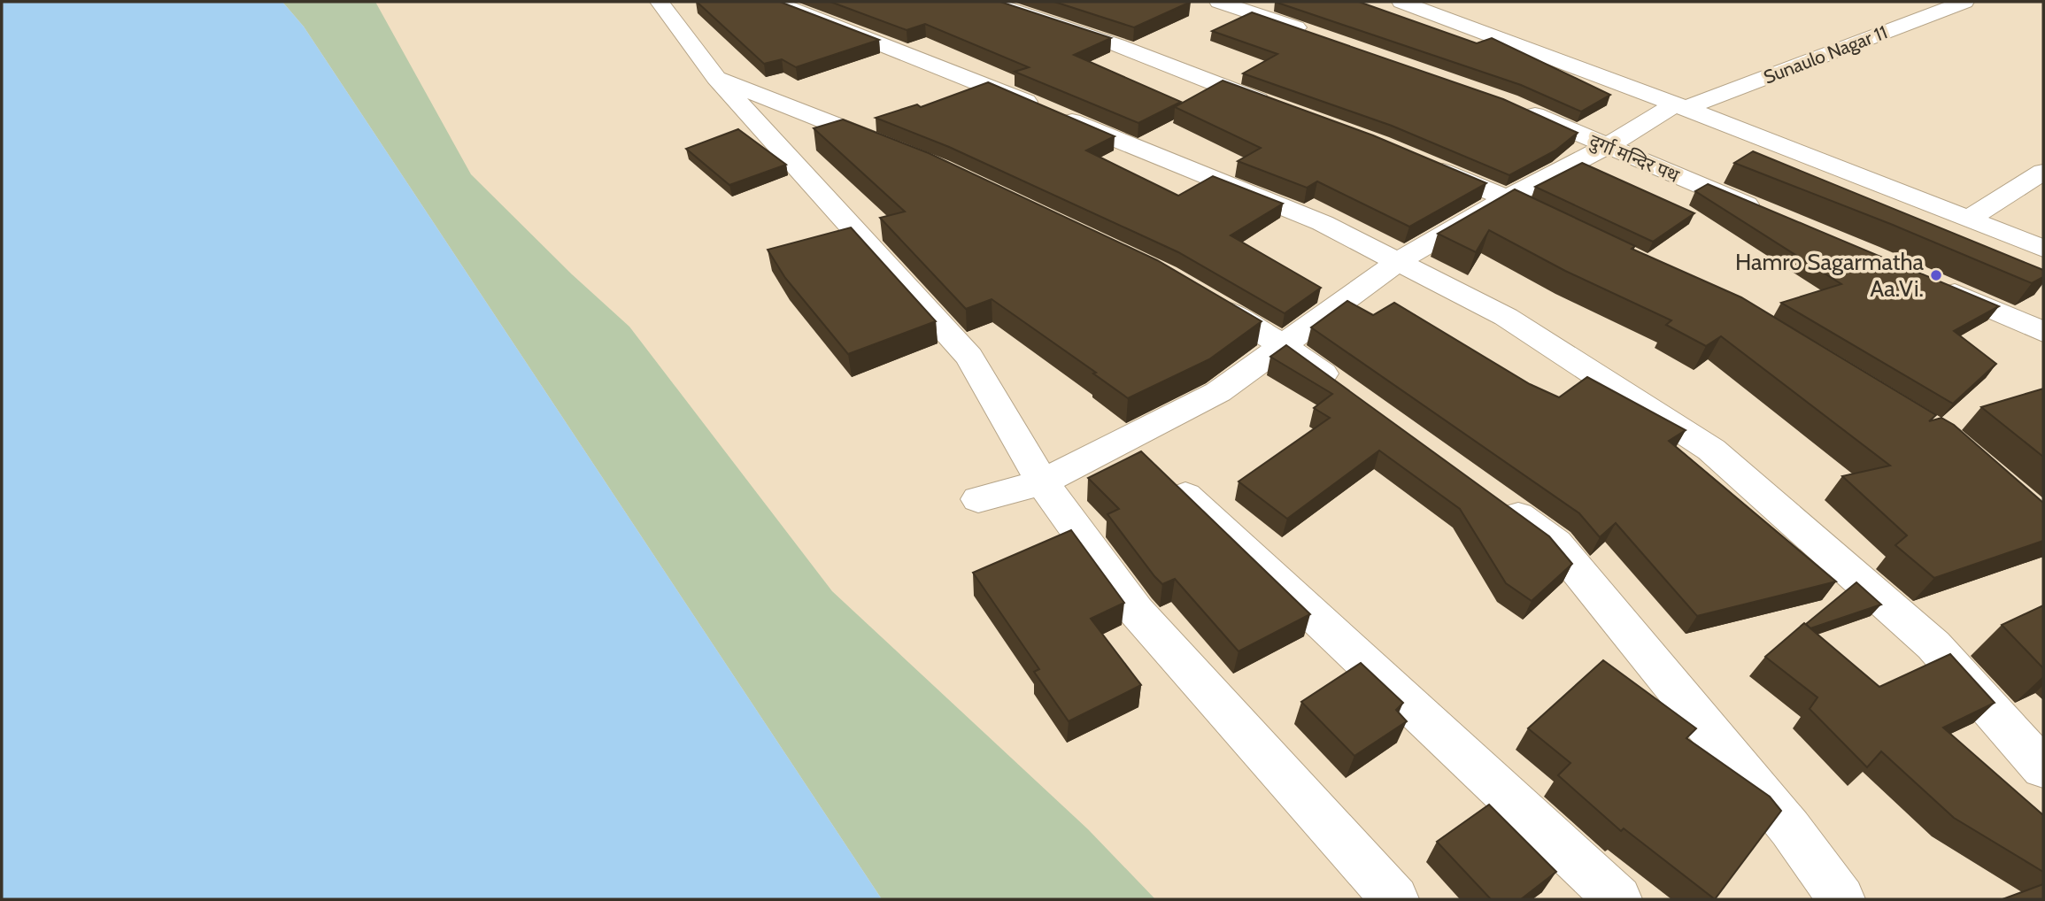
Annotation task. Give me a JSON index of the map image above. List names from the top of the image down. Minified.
{"streets":{"street":["Sunaulo Nagar 11","दुर्गा मन्दिर पथ"]},"crossings":[["Sunaulo Nagar 11","दुर्गा मन्दिर पथ"]],"places":["Hamro Sagarmatha Aa.Vi."]}
